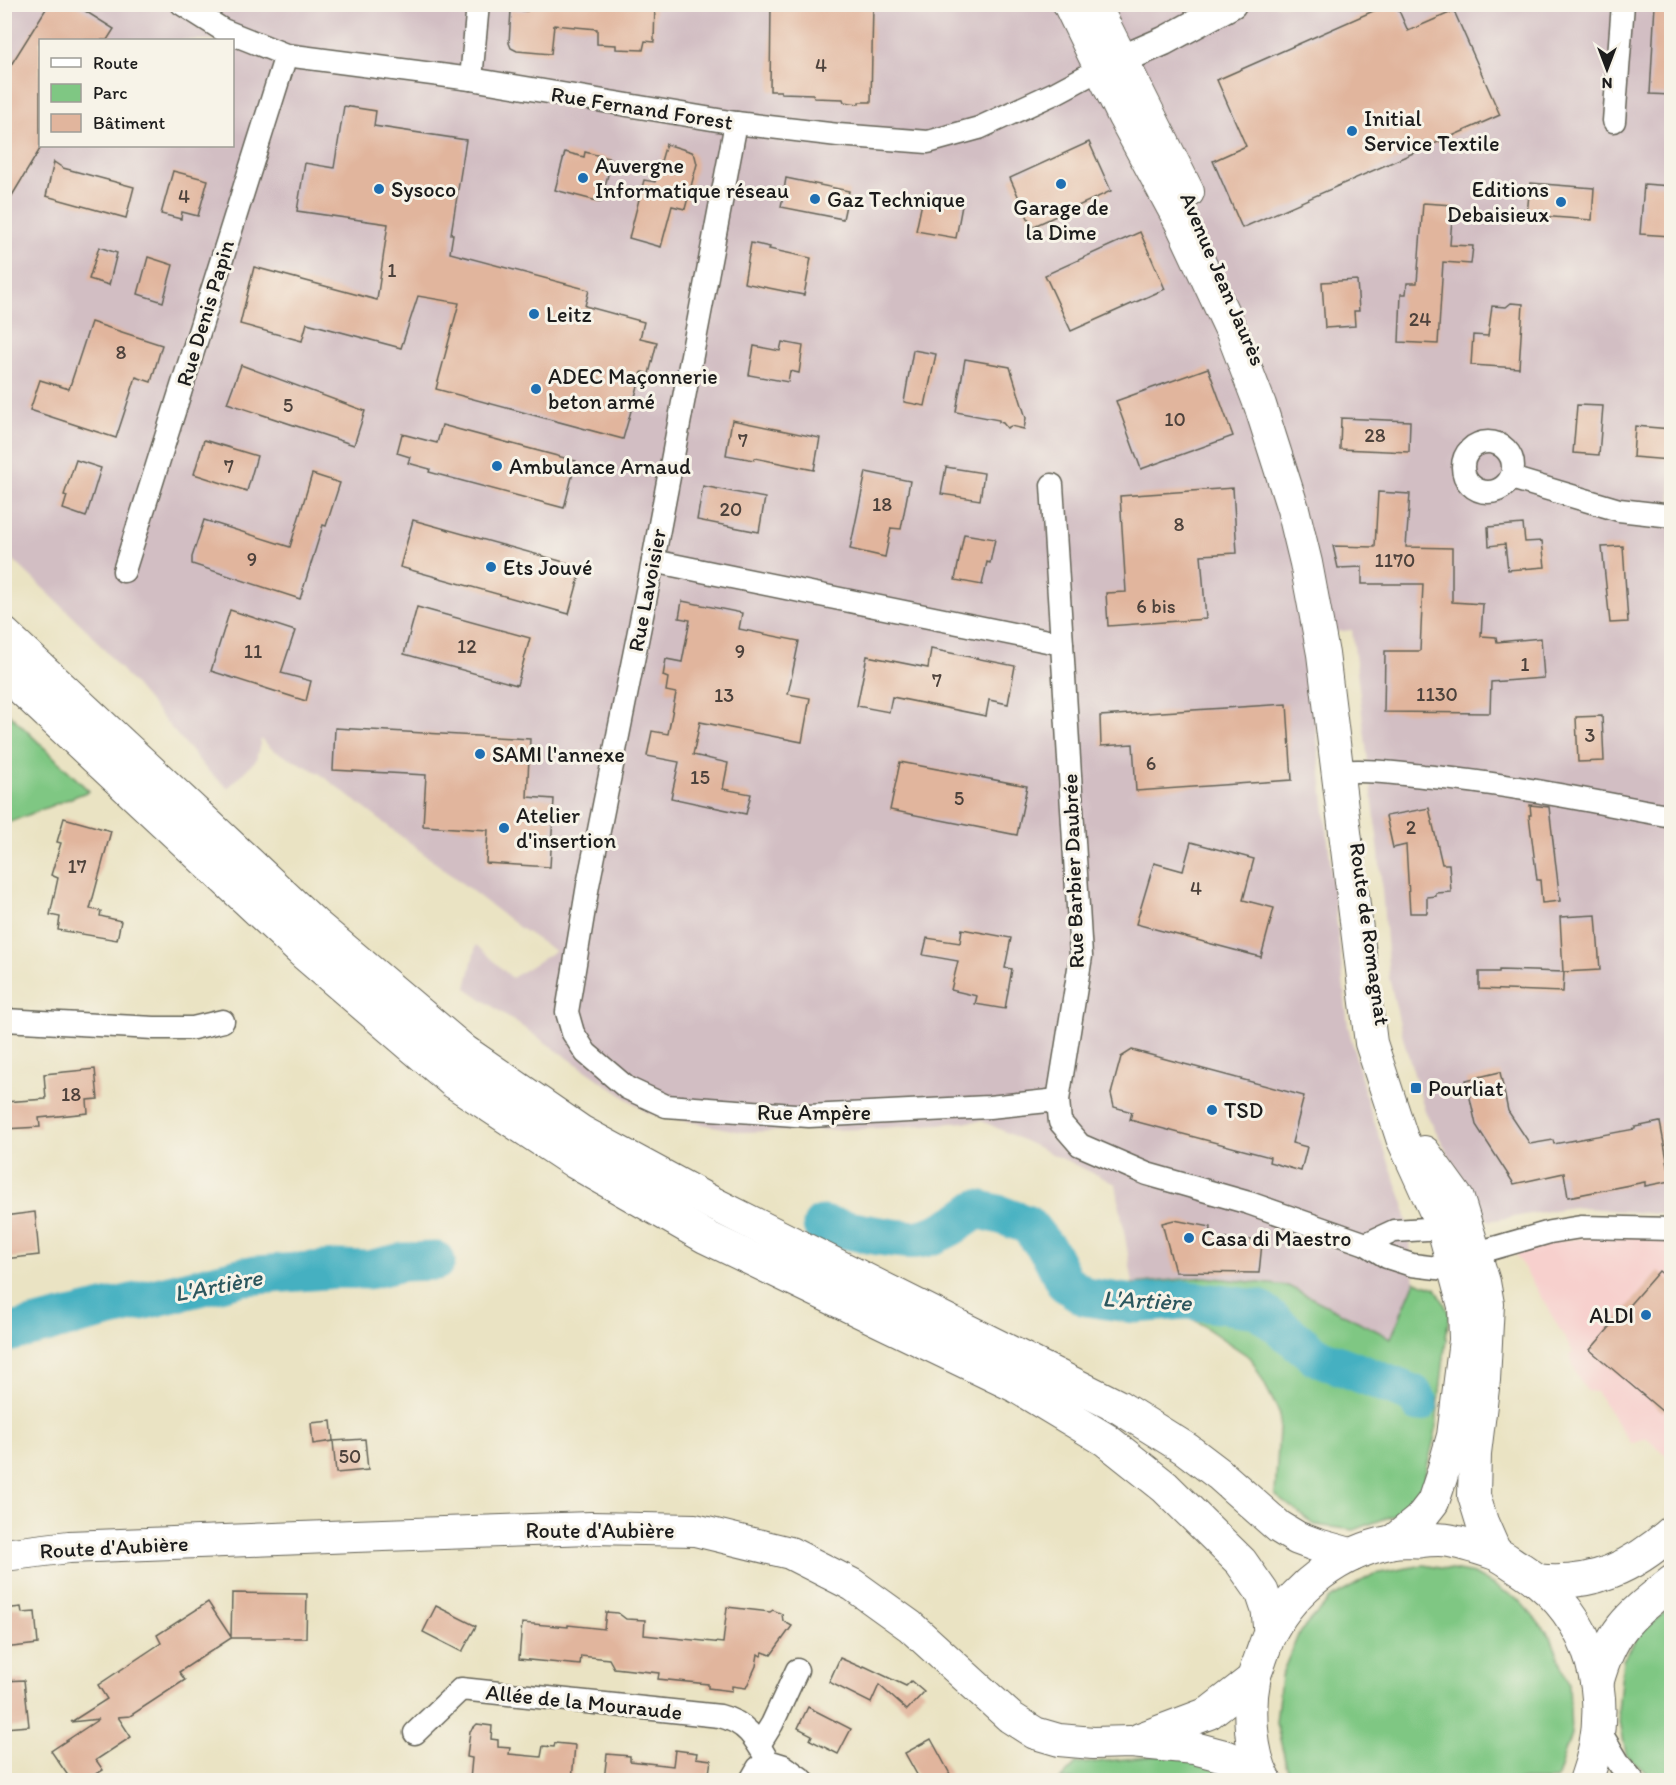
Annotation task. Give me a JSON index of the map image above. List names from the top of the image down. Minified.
{"streets":{"main road":["Avenue Jean Jaurès","Route de Romagnat","Route d'Aubière"],"street":["Rue Fernand Forest","Rue Denis Papin","Rue Lavoisier","Rue Barbier Daubrée","Rue Ampère","Allée de la Mouraude"]},"crossings":[["Rue Fernand Forest","Avenue Jean Jaurès"],["Rue Fernand Forest","Rue Denis Papin"],["Rue Fernand Forest","Rue Lavoisier"],["Avenue Jean Jaurès","Route de Romagnat"],["Rue Lavoisier","Rue Ampère"],["Rue Barbier Daubrée","Route de Romagnat"],["Rue Barbier Daubrée","Rue Ampère"]],"water":["L'Artière"],"places":{"other":["Initial Service Textile","Auvergne Informatique réseau","Garage de la Dime","Sysoco","Gaz Technique","Editions Debaisieux","Leitz","ADEC Maçonnerie beton armé","Ambulance Arnaud","Ets Jouvé","SAMI l'annexe","Atelier d'insertion","TSD","Casa di Maestro","ALDI"],"transit":["Pourliat"]},"house_numbers":["4","4","1","24","8","5","10","28","7","7","18","20","8","9","1170","6 bis","12","11","9","1","7","1130","13","3","6","15","5","2","17","4","18","50"],"legend":["Route","Parc","Bâtiment"],"north":"bottom"}
